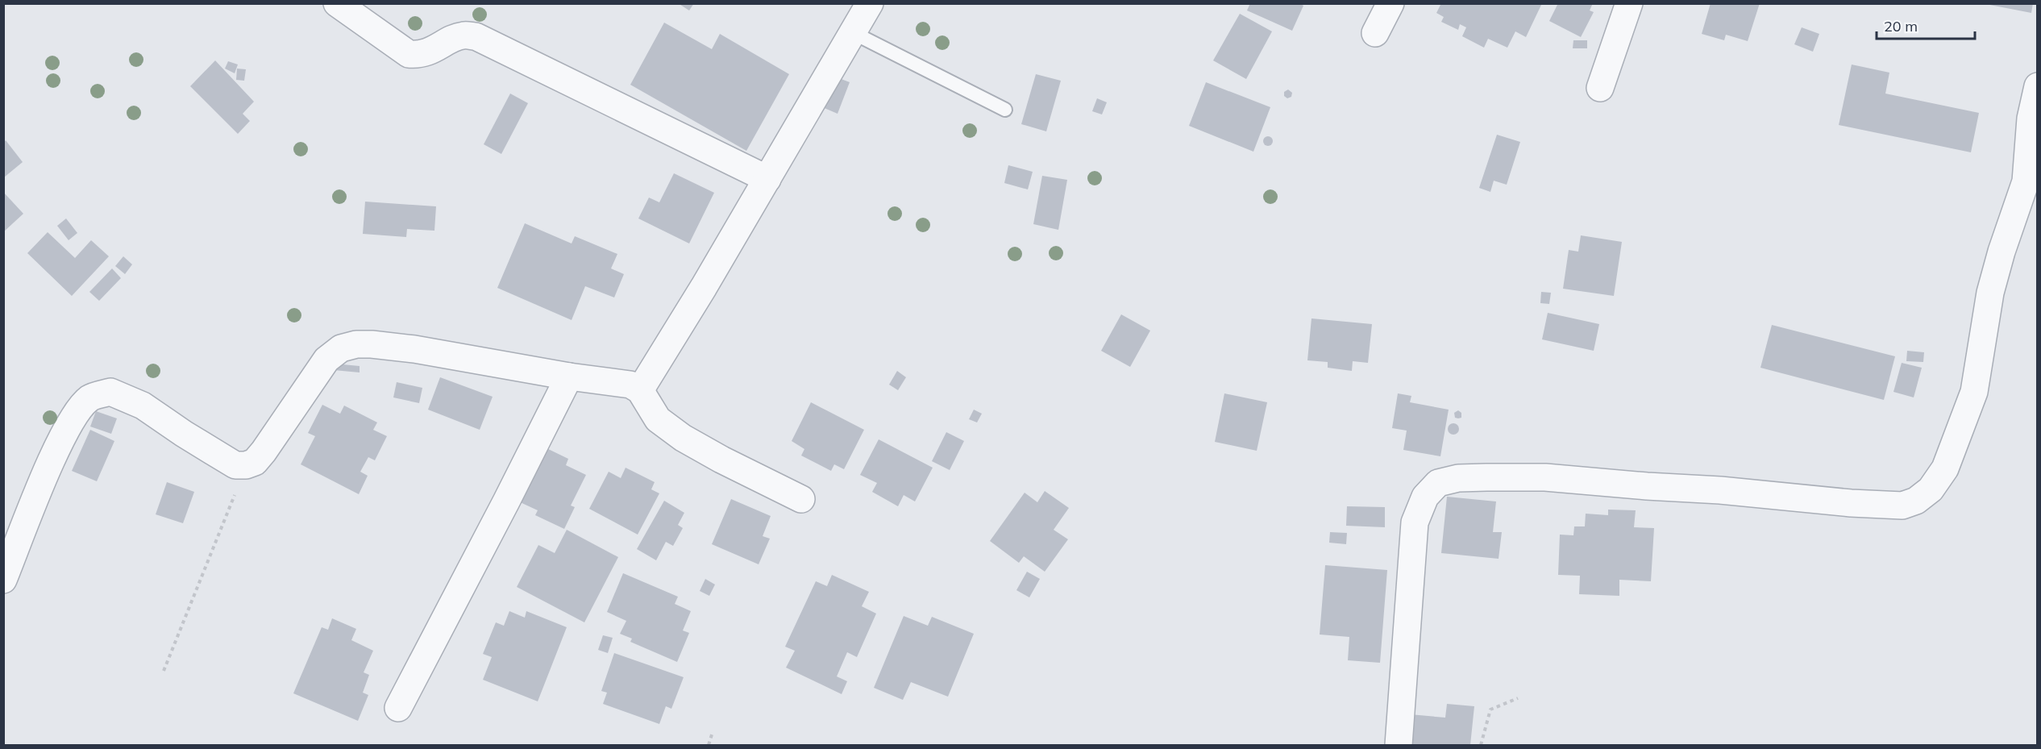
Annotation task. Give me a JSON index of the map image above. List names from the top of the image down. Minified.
{"scale_bar":"20 m"}
